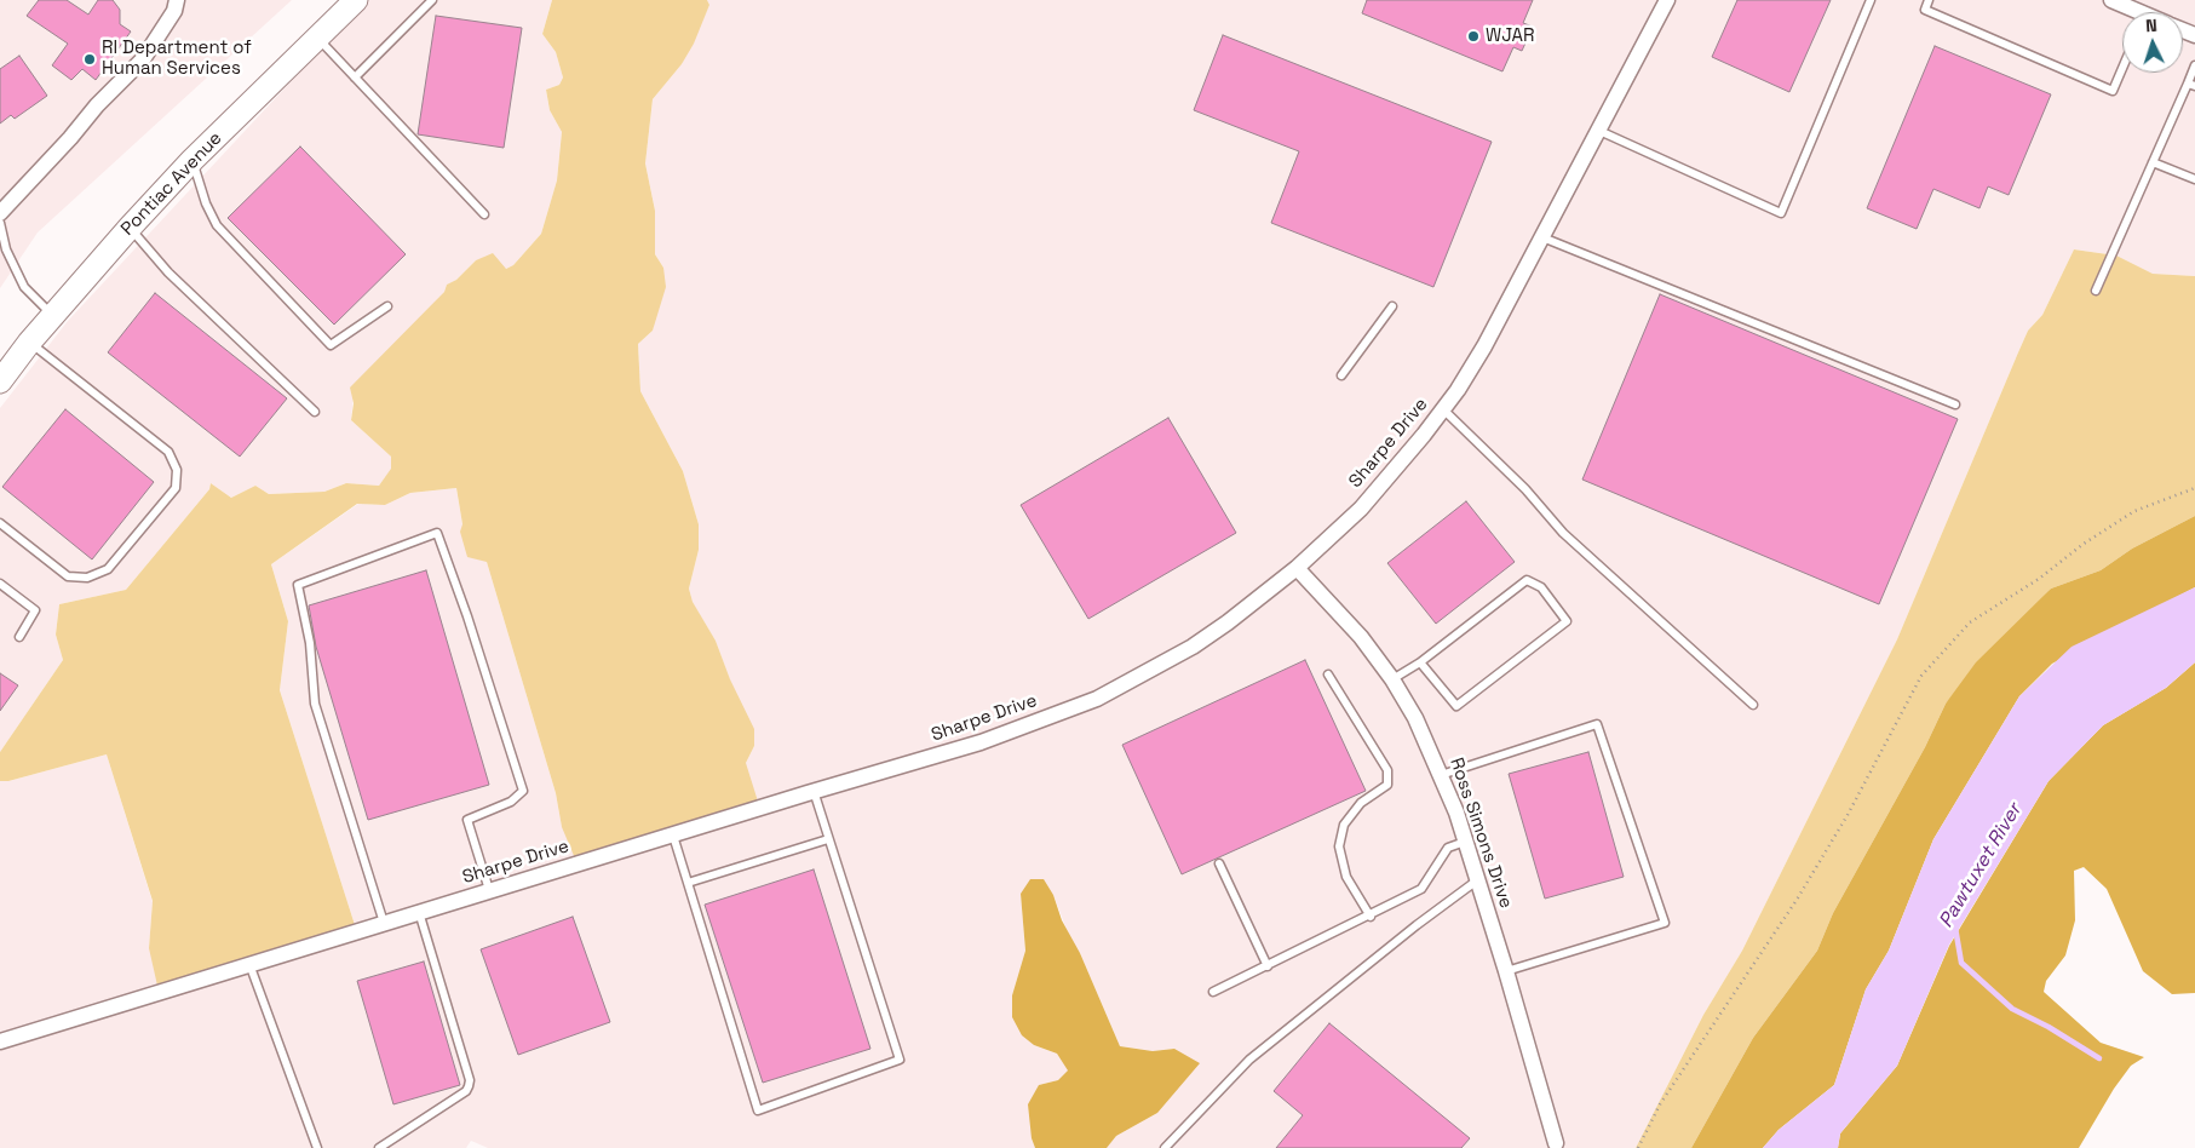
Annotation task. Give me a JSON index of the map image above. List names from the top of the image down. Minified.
{"streets":{"main road":["Pontiac Avenue"],"street":["Sharpe Drive","Ross Simons Drive"]},"crossings":[["Sharpe Drive","Ross Simons Drive"]],"water":["Pawtuxet River"],"places":["WJAR","RI Department of Human Services"],"north":"top"}
